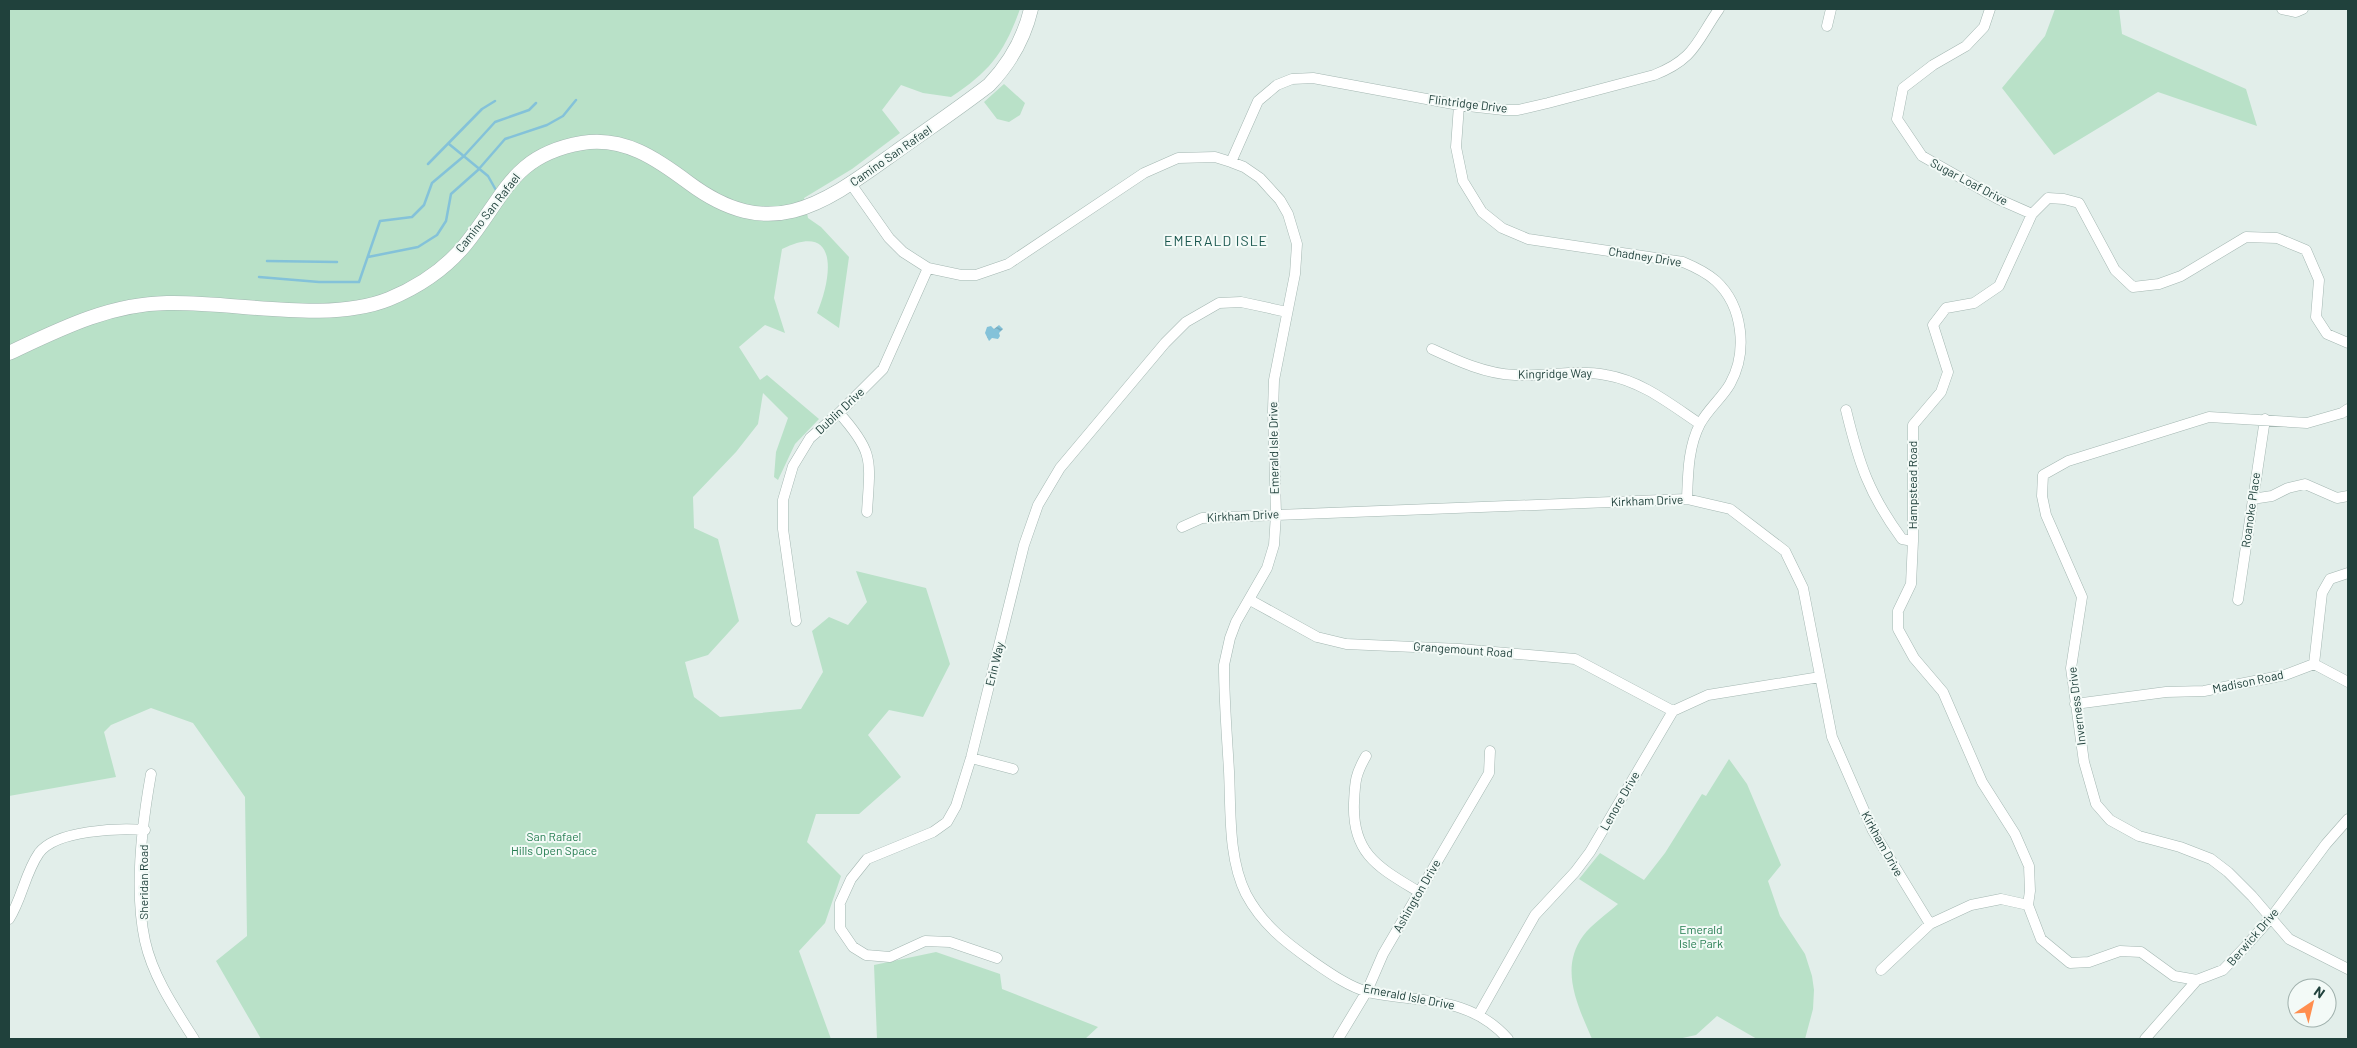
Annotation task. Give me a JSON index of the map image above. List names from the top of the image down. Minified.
{"streets":{"street":["Flintridge Drive","Camino San Rafael","Sugar Loaf Drive","Chadney Drive","Kingridge Way","Dublin Drive","Emerald Isle Drive","Hampstead Road","Kirkham Drive","Roanoke Place","Grangemount Road","Erin Way","Madison Road","Inverness Drive","Lenore Drive","Sheridan Road","Ashington Drive","Berwick Drive"]},"crossings":[["Flintridge Drive","Chadney Drive"],["Flintridge Drive","Emerald Isle Drive"],["Camino San Rafael","Emerald Isle Drive"],["Sugar Loaf Drive","Hampstead Road"],["Chadney Drive","Kingridge Way"],["Chadney Drive","Kirkham Drive"],["Dublin Drive","Emerald Isle Drive"],["Emerald Isle Drive","Kirkham Drive"],["Emerald Isle Drive","Grangemount Road"],["Emerald Isle Drive","Erin Way"],["Emerald Isle Drive","Lenore Drive"],["Emerald Isle Drive","Ashington Drive"],["Hampstead Road","Berwick Drive"],["Roanoke Place","Inverness Drive"],["Grangemount Road","Lenore Drive"],["Madison Road","Inverness Drive"],["Inverness Drive","Berwick Drive"]],"districts":["EMERALD ISLE"],"parks":["San Rafael Hills Open Space","Emerald Isle Park"],"north":"top right"}
